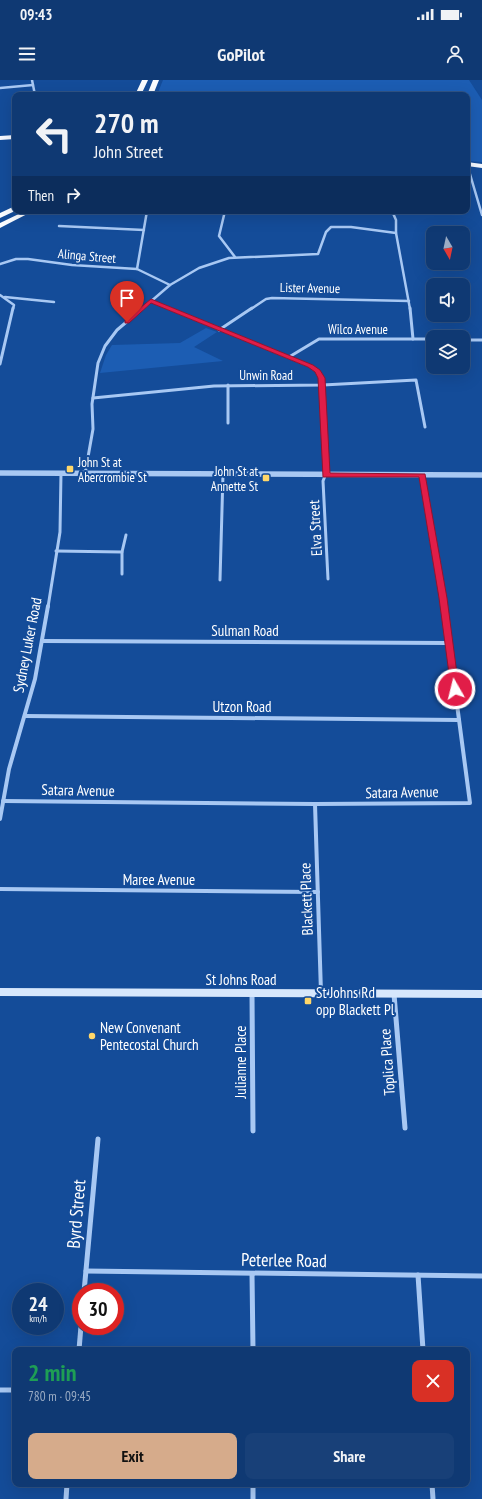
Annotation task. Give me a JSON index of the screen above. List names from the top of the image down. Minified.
{"streets":{"main road":["St Johns Road"],"street":["Alinga Street","Lister Avenue","Wilco Avenue","Unwin Road","Elva Street","Sulman Road","Sydney Luker Road","Utzon Road","Satara Avenue","Maree Avenue","Blackett Place","Julianne Place","Toplica Place","Byrd Street","Peterlee Road"]},"crossings":[["Unwin Road","Elva Street"],["Sulman Road","Sydney Luker Road"],["Sulman Road","Satara Avenue"],["Sydney Luker Road","Utzon Road"],["Sydney Luker Road","Satara Avenue"],["Utzon Road","Satara Avenue"],["Satara Avenue","Blackett Place"],["Maree Avenue","Blackett Place"],["Blackett Place","St Johns Road"],["St Johns Road","Julianne Place"],["St Johns Road","Toplica Place"],["Byrd Street","Peterlee Road"]],"places":{"transit":["John St at Abercrombie St","John St at Annette St","St Johns Rd opp Blackett Pl"],"other":["New Convenant Pentecostal Church"]},"north":"bottom","page":{"status":"09:43","header":"GoPilot","turn":["270 m","John Street"],"then":"Then","speed":"24 km/h","limit":"30","heading":["2 min","780 m · 09:45"],"buttons":["Exit","Share"]}}
